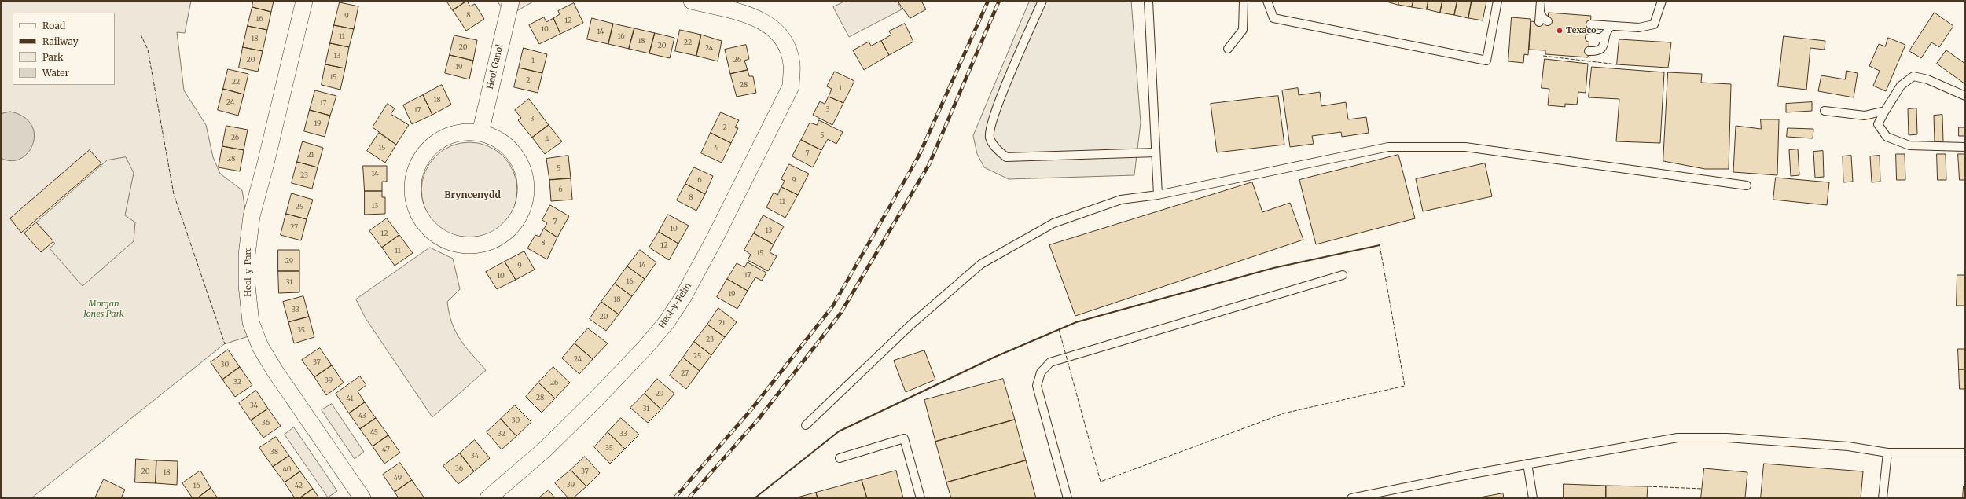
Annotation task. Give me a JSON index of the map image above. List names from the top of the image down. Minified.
{"streets":{"street":["Heol Ganol","Heol-y-Parc","Heol-y-Felin"]},"districts":["Bryncenydd"],"parks":["Morgan Jones Park"],"places":["Texaco"],"house_numbers":["8","9","16","12","10","14","11","16","18","18","22","20","20","24","13","20","26","1","19","15","2","22","28","1","18","24","17","3","17","3","19","2","5","26","4","15","4","7","21","28","5","14","23","6","9","6","8","11","13","25","7","27","10","13","12","8","12","11","15","29","14","9","17","10","16","31","19","18","33","20","21","35","23","25","24","37","30","27","39","32","26","29","28","41","34","31","43","30","36","45","32","33","35","47","38","34","36","40","20","37","18","49","39","16","42"],"legend":["Road","Railway","Park","Water"]}
